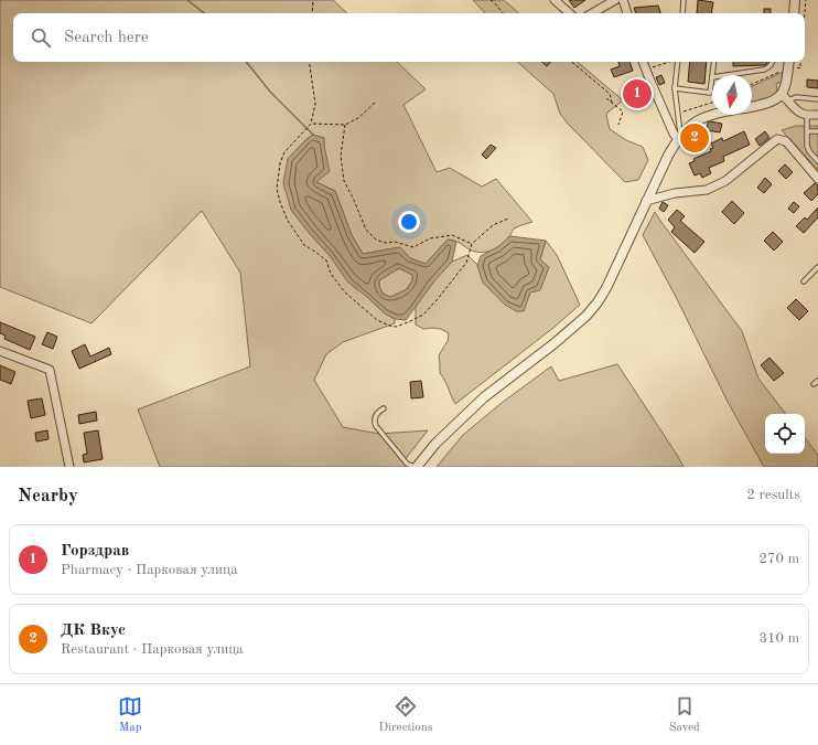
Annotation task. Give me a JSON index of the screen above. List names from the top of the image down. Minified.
{"north":"bottom","page":{"search":"Search here","pins":["1","2"],"heading":["Nearby","2 results"],"list":[{"mark":"1","name":"Горздрав","note":"Pharmacy · Парковая улица","value":"270 m"},{"mark":"2","name":"ДК Вкус","note":"Restaurant · Парковая улица","value":"310 m"}],"nav":["Map","Directions","Saved"]}}
